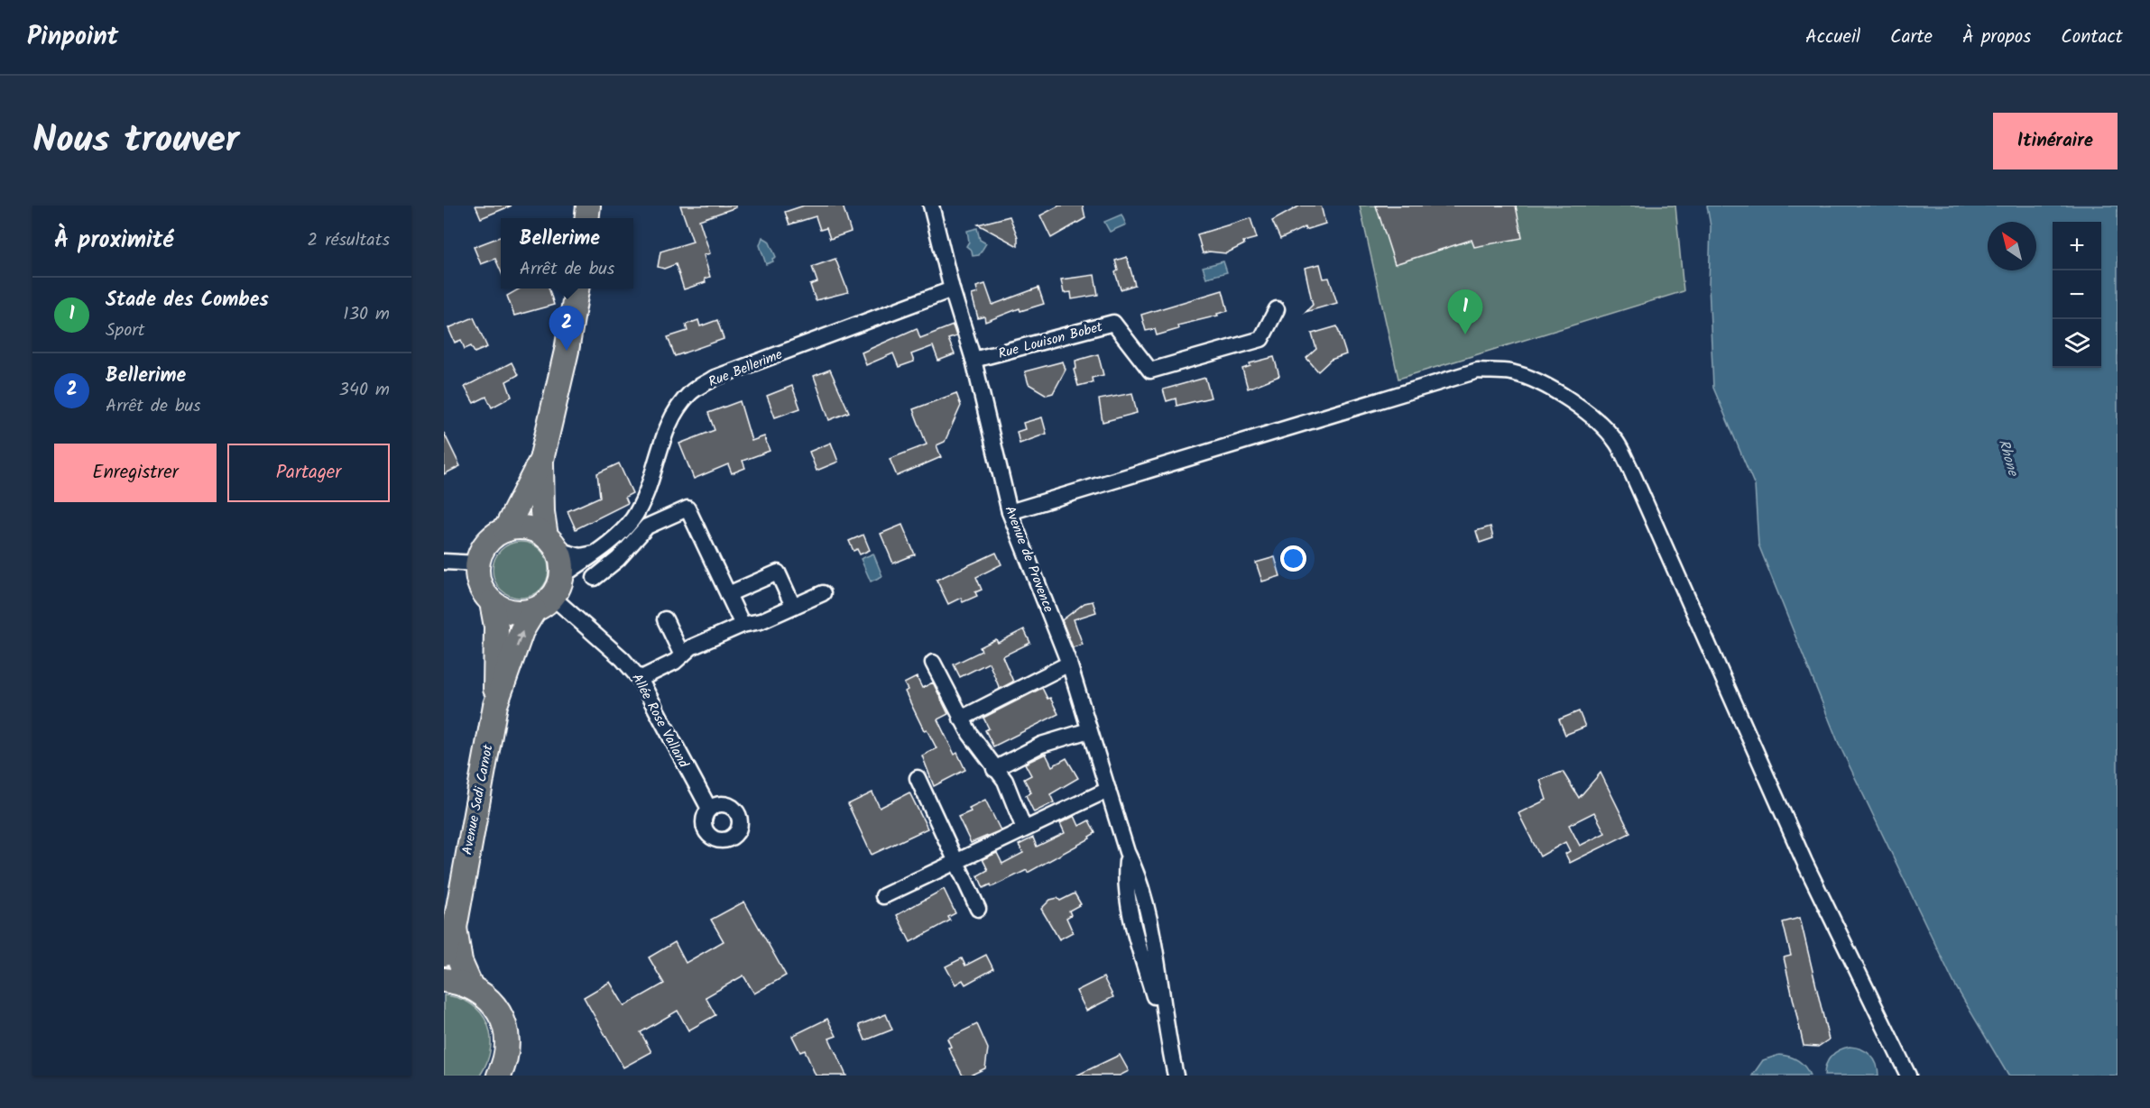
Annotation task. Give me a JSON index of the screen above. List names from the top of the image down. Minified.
{"streets":{"main road":["Avenue Sadi Carnot"],"street":["Rue Louison Bobet","Rue Bellerime","Avenue de Provence","Allée Rose Valland"]},"crossings":[["Rue Louison Bobet","Avenue de Provence"],["Rue Bellerime","Avenue de Provence"],["Rue Bellerime","Allée Rose Valland"],["Rue Bellerime","Avenue Sadi Carnot"],["Allée Rose Valland","Avenue Sadi Carnot"]],"water":["Rhone"],"north":"top left","page":{"header":"Pinpoint","nav":["Accueil","Carte","À propos","Contact"],"title":"Nous trouver","buttons":["Itinéraire",["Enregistrer","Partager"]],"heading":["À proximité","2 résultats"],"popup":["Bellerime","Arrêt de bus"],"map_buttons":["+","−"],"list":[{"mark":"1","name":"Stade des Combes","note":"Sport","value":"130 m"},{"mark":"2","name":"Bellerime","note":"Arrêt de bus","value":"340 m"}],"pins":["1","2"]}}
